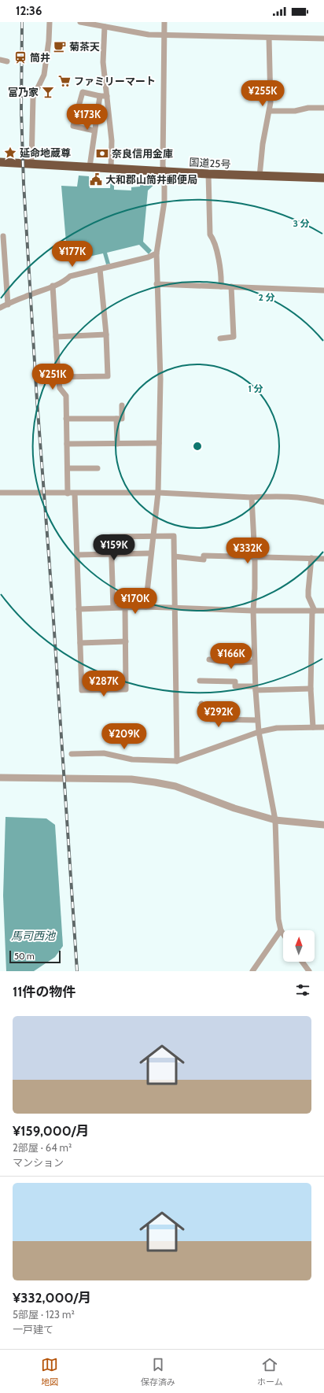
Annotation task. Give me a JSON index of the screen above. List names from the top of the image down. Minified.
{"streets":{"highway":["国道25号"]},"water":["馬司西池"],"places":{"cafe":["菊茶天"],"station":["筒井"],"supermarket":["ファミリーマート"],"bar":["富乃家"],"place":["延命地蔵尊"],"bank":["奈良信用金庫"],"public building":["大和郡山筒井郵便局"]},"scale_bar":"50 m","north":"top","page":{"status":"12:36","price":["¥255K","¥173K","¥177K","¥251K","¥159K","¥332K","¥170K","¥166K","¥287K","¥292K","¥209K"],"scale":"50 m","heading":"11件の物件","list":[{"name":"¥159,000/月","note":"2部屋 · 64 m² · マンション"},{"name":"¥332,000/月","note":"5部屋 · 123 m² · 一戸建て"}],"tabs":["地図","保存済み","ホーム"]},"rings":["3 分","2 分","1 分"]}
